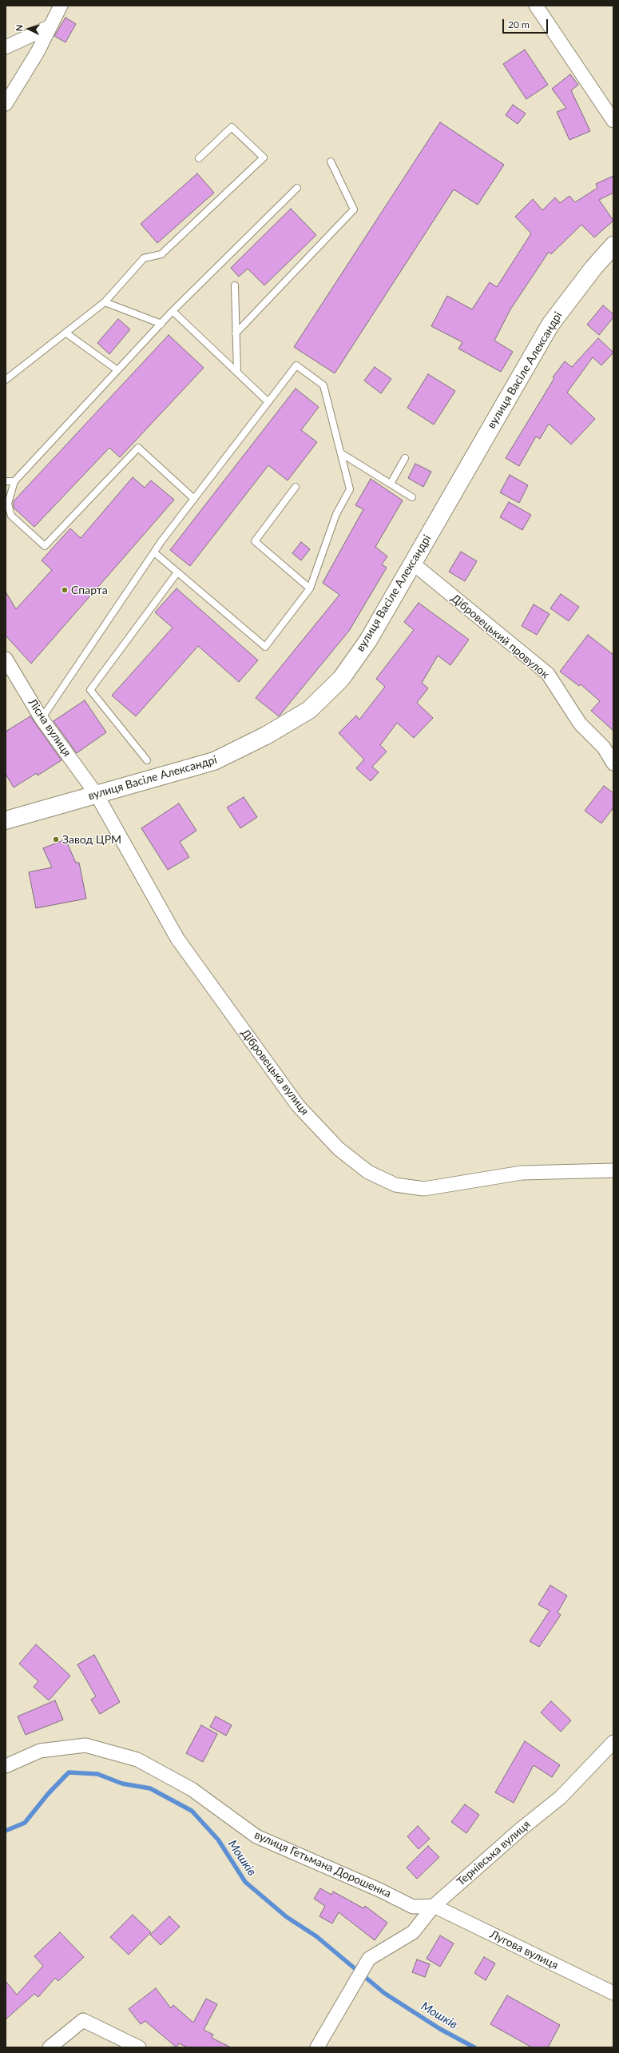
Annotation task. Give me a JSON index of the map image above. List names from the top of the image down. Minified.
{"streets":{"main road":["вулиця Васіле Александрі"],"street":["Дібровецький провулок","Лісна вулиця","Дібровецька вулиця","Тернівська вулиця","вулиця Гетьмана Дорошенка","Лугова вулиця"]},"crossings":[["вулиця Васіле Александрі","Дібровецький провулок"],["вулиця Васіле Александрі","Лісна вулиця"],["вулиця Васіле Александрі","Дібровецька вулиця"],["Лісна вулиця","Дібровецька вулиця"],["Тернівська вулиця","вулиця Гетьмана Дорошенка"],["Тернівська вулиця","Лугова вулиця"],["вулиця Гетьмана Дорошенка","Лугова вулиця"]],"water":["Мошків"],"places":["Спарта","Завод ЦРМ"],"scale_bar":"20 m","north":"left"}
